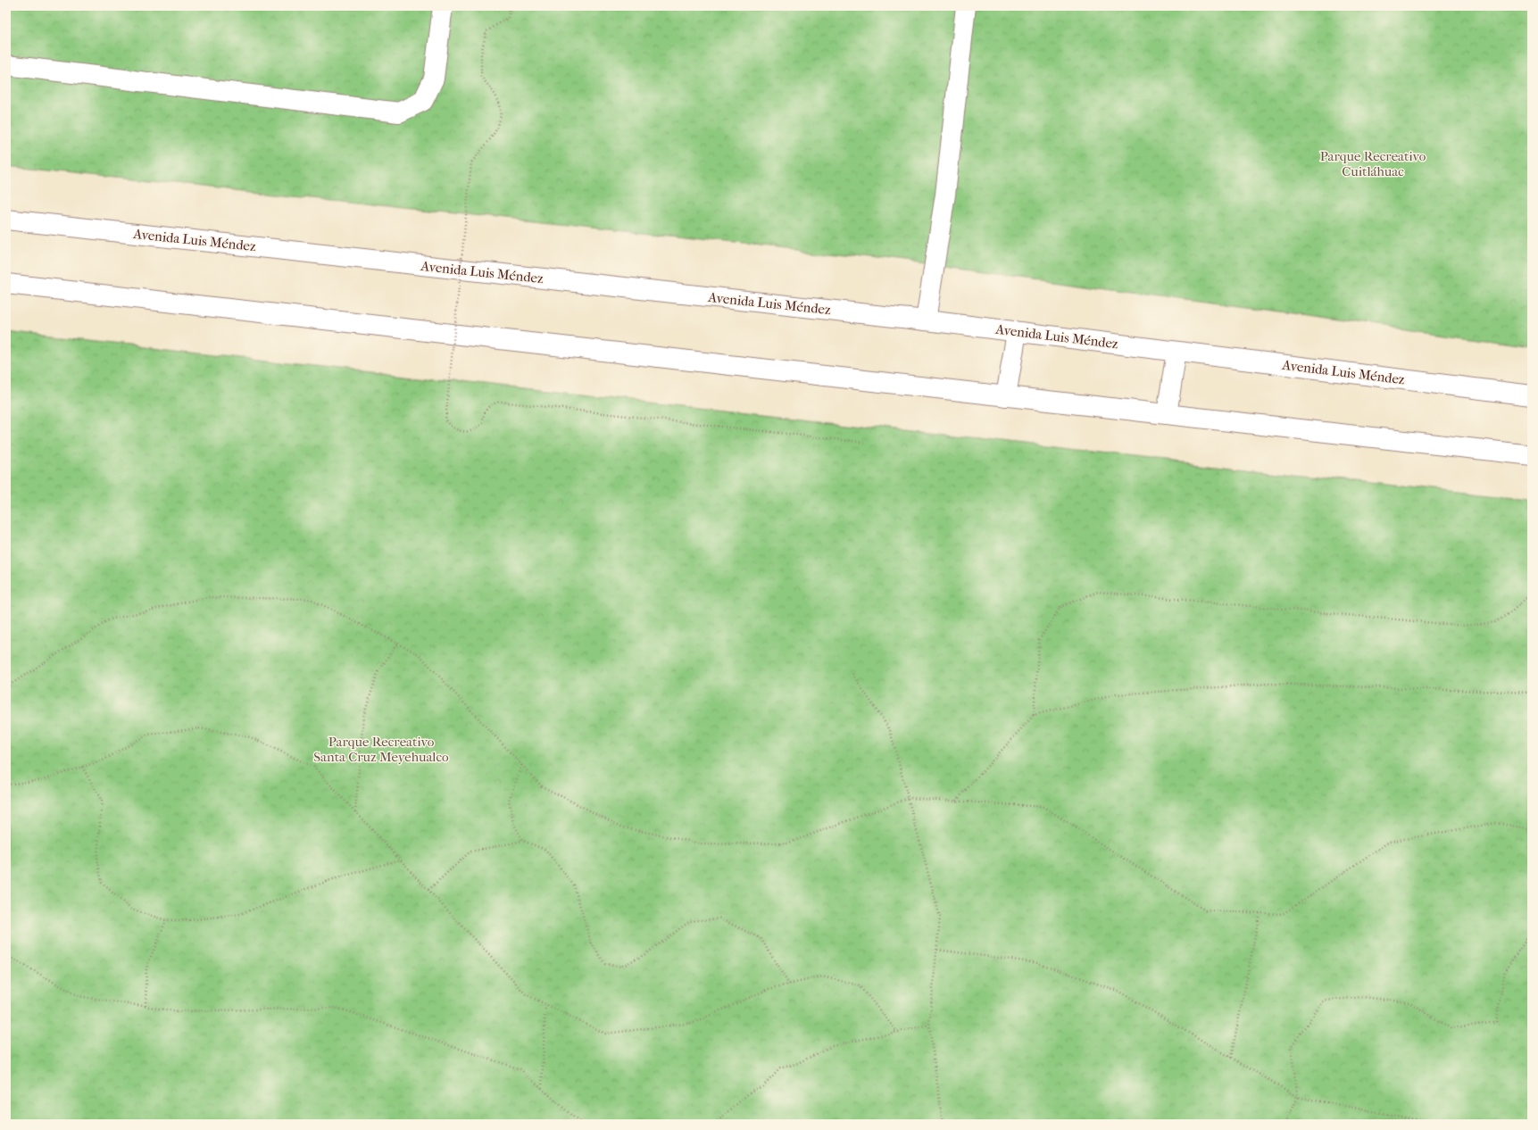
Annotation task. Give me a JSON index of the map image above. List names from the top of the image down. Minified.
{"streets":{"main road":["Avenida Luis Méndez"]},"parks":["Parque Recreativo Cuitláhuac","Parque Recreativo Santa Cruz Meyehualco"]}
